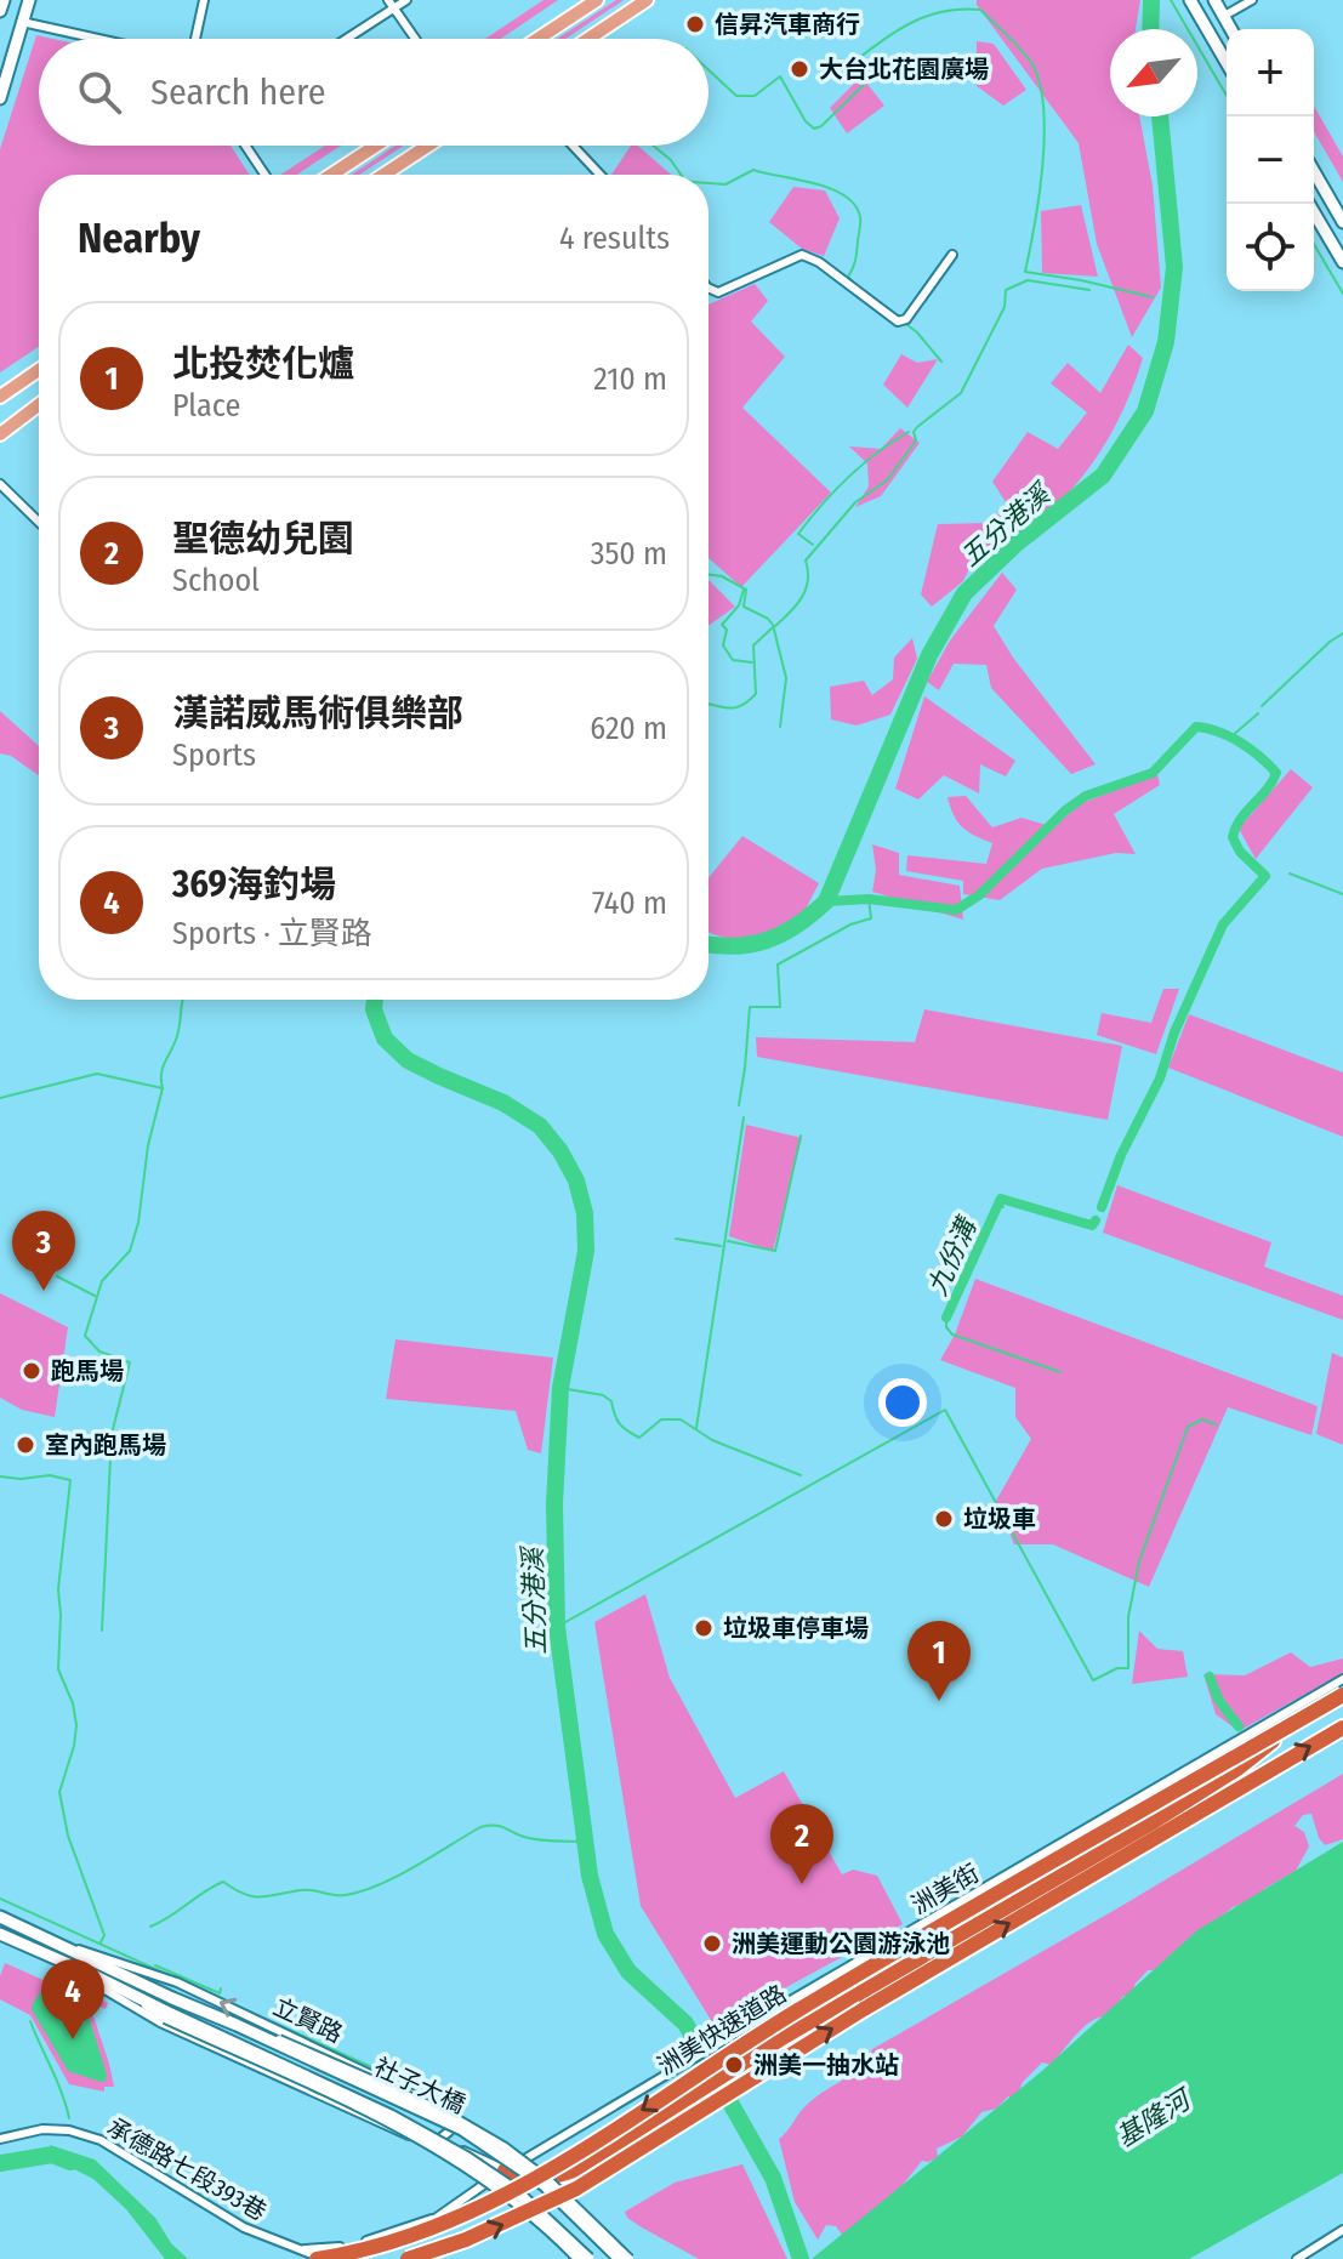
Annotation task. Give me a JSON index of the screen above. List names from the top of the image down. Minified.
{"streets":{"highway":["洲美快速道路"],"street":["洲美街","立賢路","社子大橋","承德路七段393巷"]},"crossings":[["洲美街","立賢路"],["洲美街","承德路七段393巷"],["立賢路","社子大橋"],["立賢路","承德路七段393巷"]],"water":["五分港溪","九份溝","基隆河"],"places":["信昇汽車商行","大台北花園廣場","跑馬場","室內跑馬場","垃圾車","垃圾車停車場","洲美運動公園游泳池","洲美一抽水站"],"north":"bottom left","page":{"map_buttons":["+","−"],"search":"Search here","heading":["Nearby","4 results"],"list":[{"mark":"1","name":"北投焚化爐","note":"Place","value":"210 m"},{"mark":"2","name":"聖德幼兒園","note":"School","value":"350 m"},{"mark":"3","name":"漢諾威馬術俱樂部","note":"Sports","value":"620 m"},{"mark":"4","name":"369海釣場","note":"Sports · 立賢路","value":"740 m"}],"pins":["3","1","2","4"]}}
